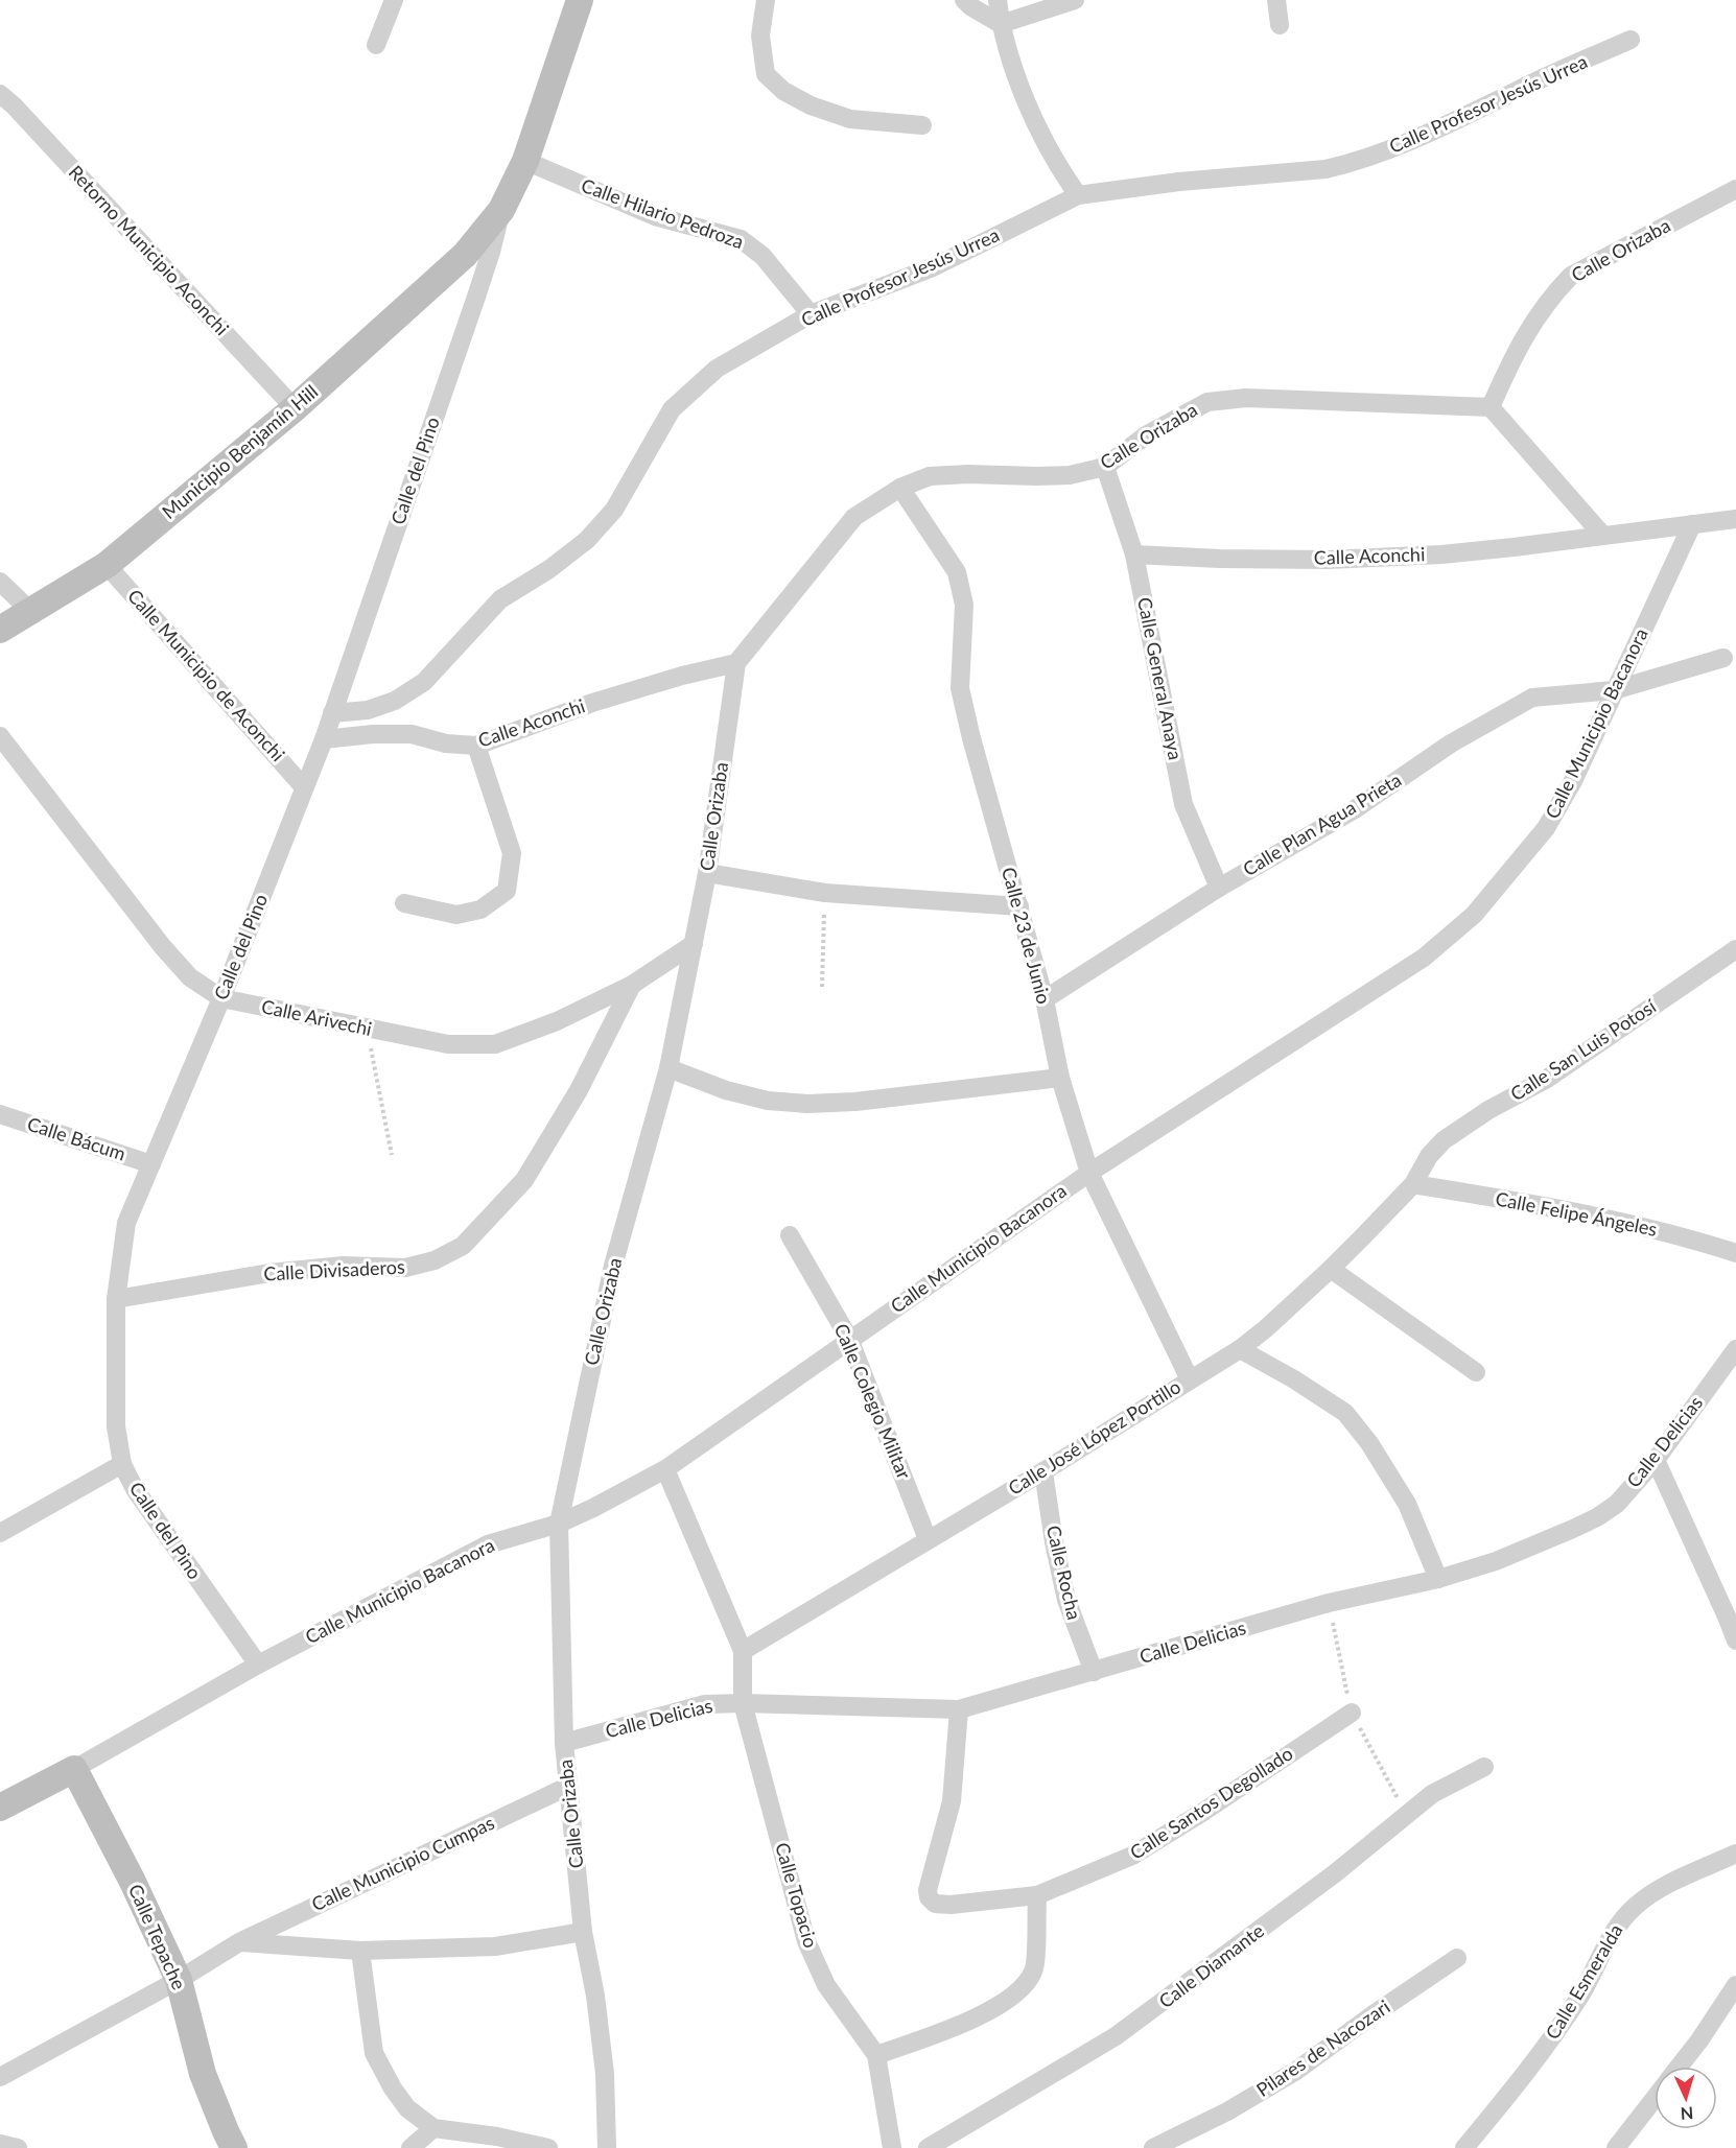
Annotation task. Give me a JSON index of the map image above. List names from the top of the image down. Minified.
{"streets":{"street":["Calle Profesor Jesús Urrea","Calle Hilario Pedroza","Retorno Municipio Aconchi","Calle Orizaba","Municipio Benjamín Hill","Calle del Pino","Calle Aconchi","Calle Municipio de Aconchi","Calle General Anaya","Calle Municipio Bacanora","Calle Plan Agua Prieta","Calle 23 de Junio","Calle Arivechi","Calle San Luis Potosí","Calle Bácum","Calle Felipe Ángeles","Calle Divisaderos","Calle Colegio Militar","Calle José López Portillo","Calle Delicias","Calle Rocha","Calle Santos Degollado","Calle Municipio Cumpas","Calle Topacio","Calle Tepache","Calle Diamante","Calle Esmeralda","Pilares de Nacozari"]},"crossings":[["Calle Profesor Jesús Urrea","Calle Hilario Pedroza"],["Calle Profesor Jesús Urrea","Calle del Pino"],["Calle Hilario Pedroza","Calle del Pino"],["Retorno Municipio Aconchi","Municipio Benjamín Hill"],["Calle Orizaba","Calle Aconchi"],["Calle Orizaba","Calle General Anaya"],["Calle Orizaba","Calle Municipio Bacanora"],["Calle Orizaba","Calle 23 de Junio"],["Calle Orizaba","Calle Arivechi"],["Calle Orizaba","Calle Delicias"],["Calle Orizaba","Calle Municipio Cumpas"],["Municipio Benjamín Hill","Calle del Pino"],["Municipio Benjamín Hill","Calle Municipio de Aconchi"],["Calle del Pino","Calle Aconchi"],["Calle del Pino","Calle Municipio de Aconchi"],["Calle del Pino","Calle Municipio Bacanora"],["Calle del Pino","Calle Arivechi"],["Calle del Pino","Calle Bácum"],["Calle del Pino","Calle Divisaderos"],["Calle Aconchi","Calle General Anaya"],["Calle General Anaya","Calle Plan Agua Prieta"],["Calle Municipio Bacanora","Calle Plan Agua Prieta"],["Calle Municipio Bacanora","Calle 23 de Junio"],["Calle Municipio Bacanora","Calle Colegio Militar"],["Calle Municipio Bacanora","Calle Tepache"],["Calle Plan Agua Prieta","Calle 23 de Junio"],["Calle 23 de Junio","Calle José López Portillo"],["Calle Arivechi","Calle Divisaderos"],["Calle San Luis Potosí","Calle Felipe Ángeles"],["Calle San Luis Potosí","Calle José López Portillo"],["Calle Felipe Ángeles","Calle José López Portillo"],["Calle Colegio Militar","Calle José López Portillo"],["Calle José López Portillo","Calle Rocha"],["Calle José López Portillo","Calle Topacio"],["Calle Delicias","Calle Rocha"],["Calle Delicias","Calle Santos Degollado"],["Calle Delicias","Calle Topacio"],["Calle Municipio Cumpas","Calle Tepache"]],"north":"bottom"}
